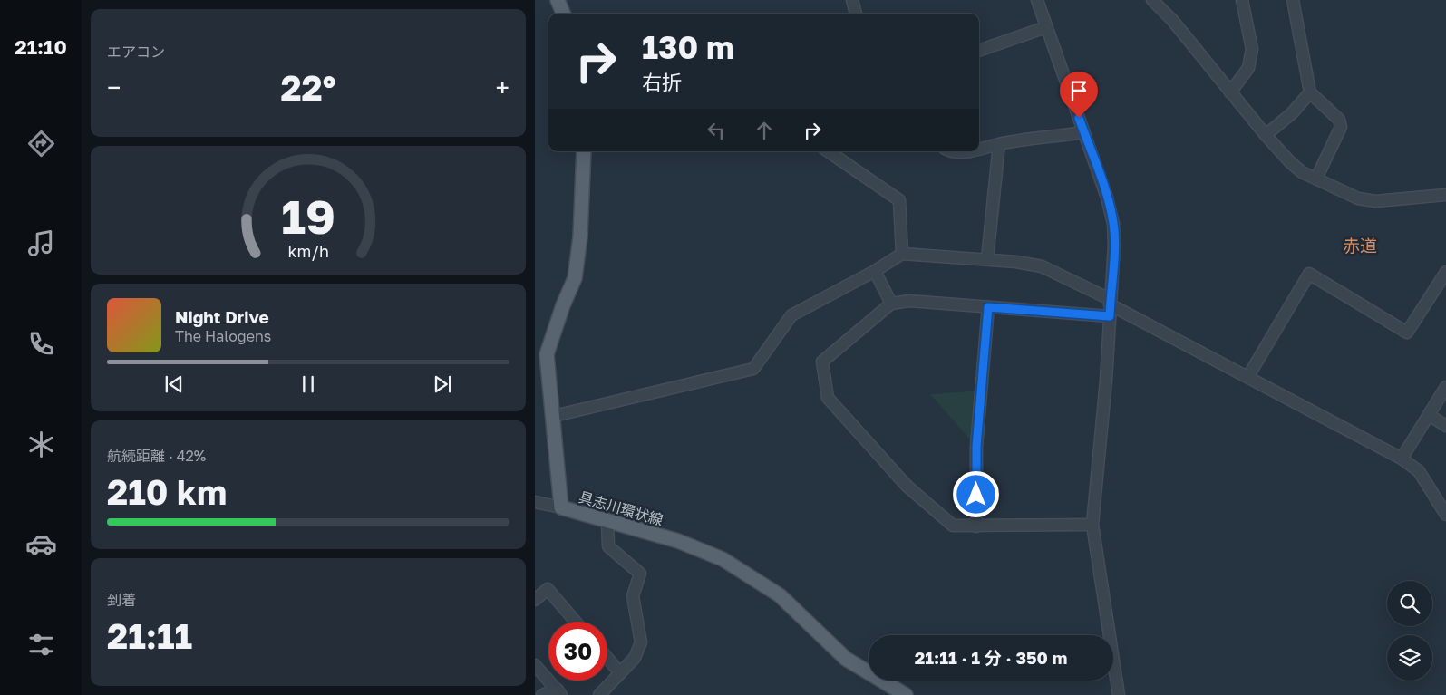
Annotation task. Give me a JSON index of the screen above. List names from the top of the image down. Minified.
{"streets":{"main road":["具志川環状線"]},"districts":["赤道"],"page":{"tabs":"21:10","tile":["エアコン",["航続距離 · 42%","210 km"],["到着","21:11"]],"turn":["130 m","右折"],"heat":["−","22°","+"],"song":["Night Drive","The Halogens"],"limit":"30","trip":"21:11 · 1 分 · 350 m","gauge":["19","km/h"]}}
